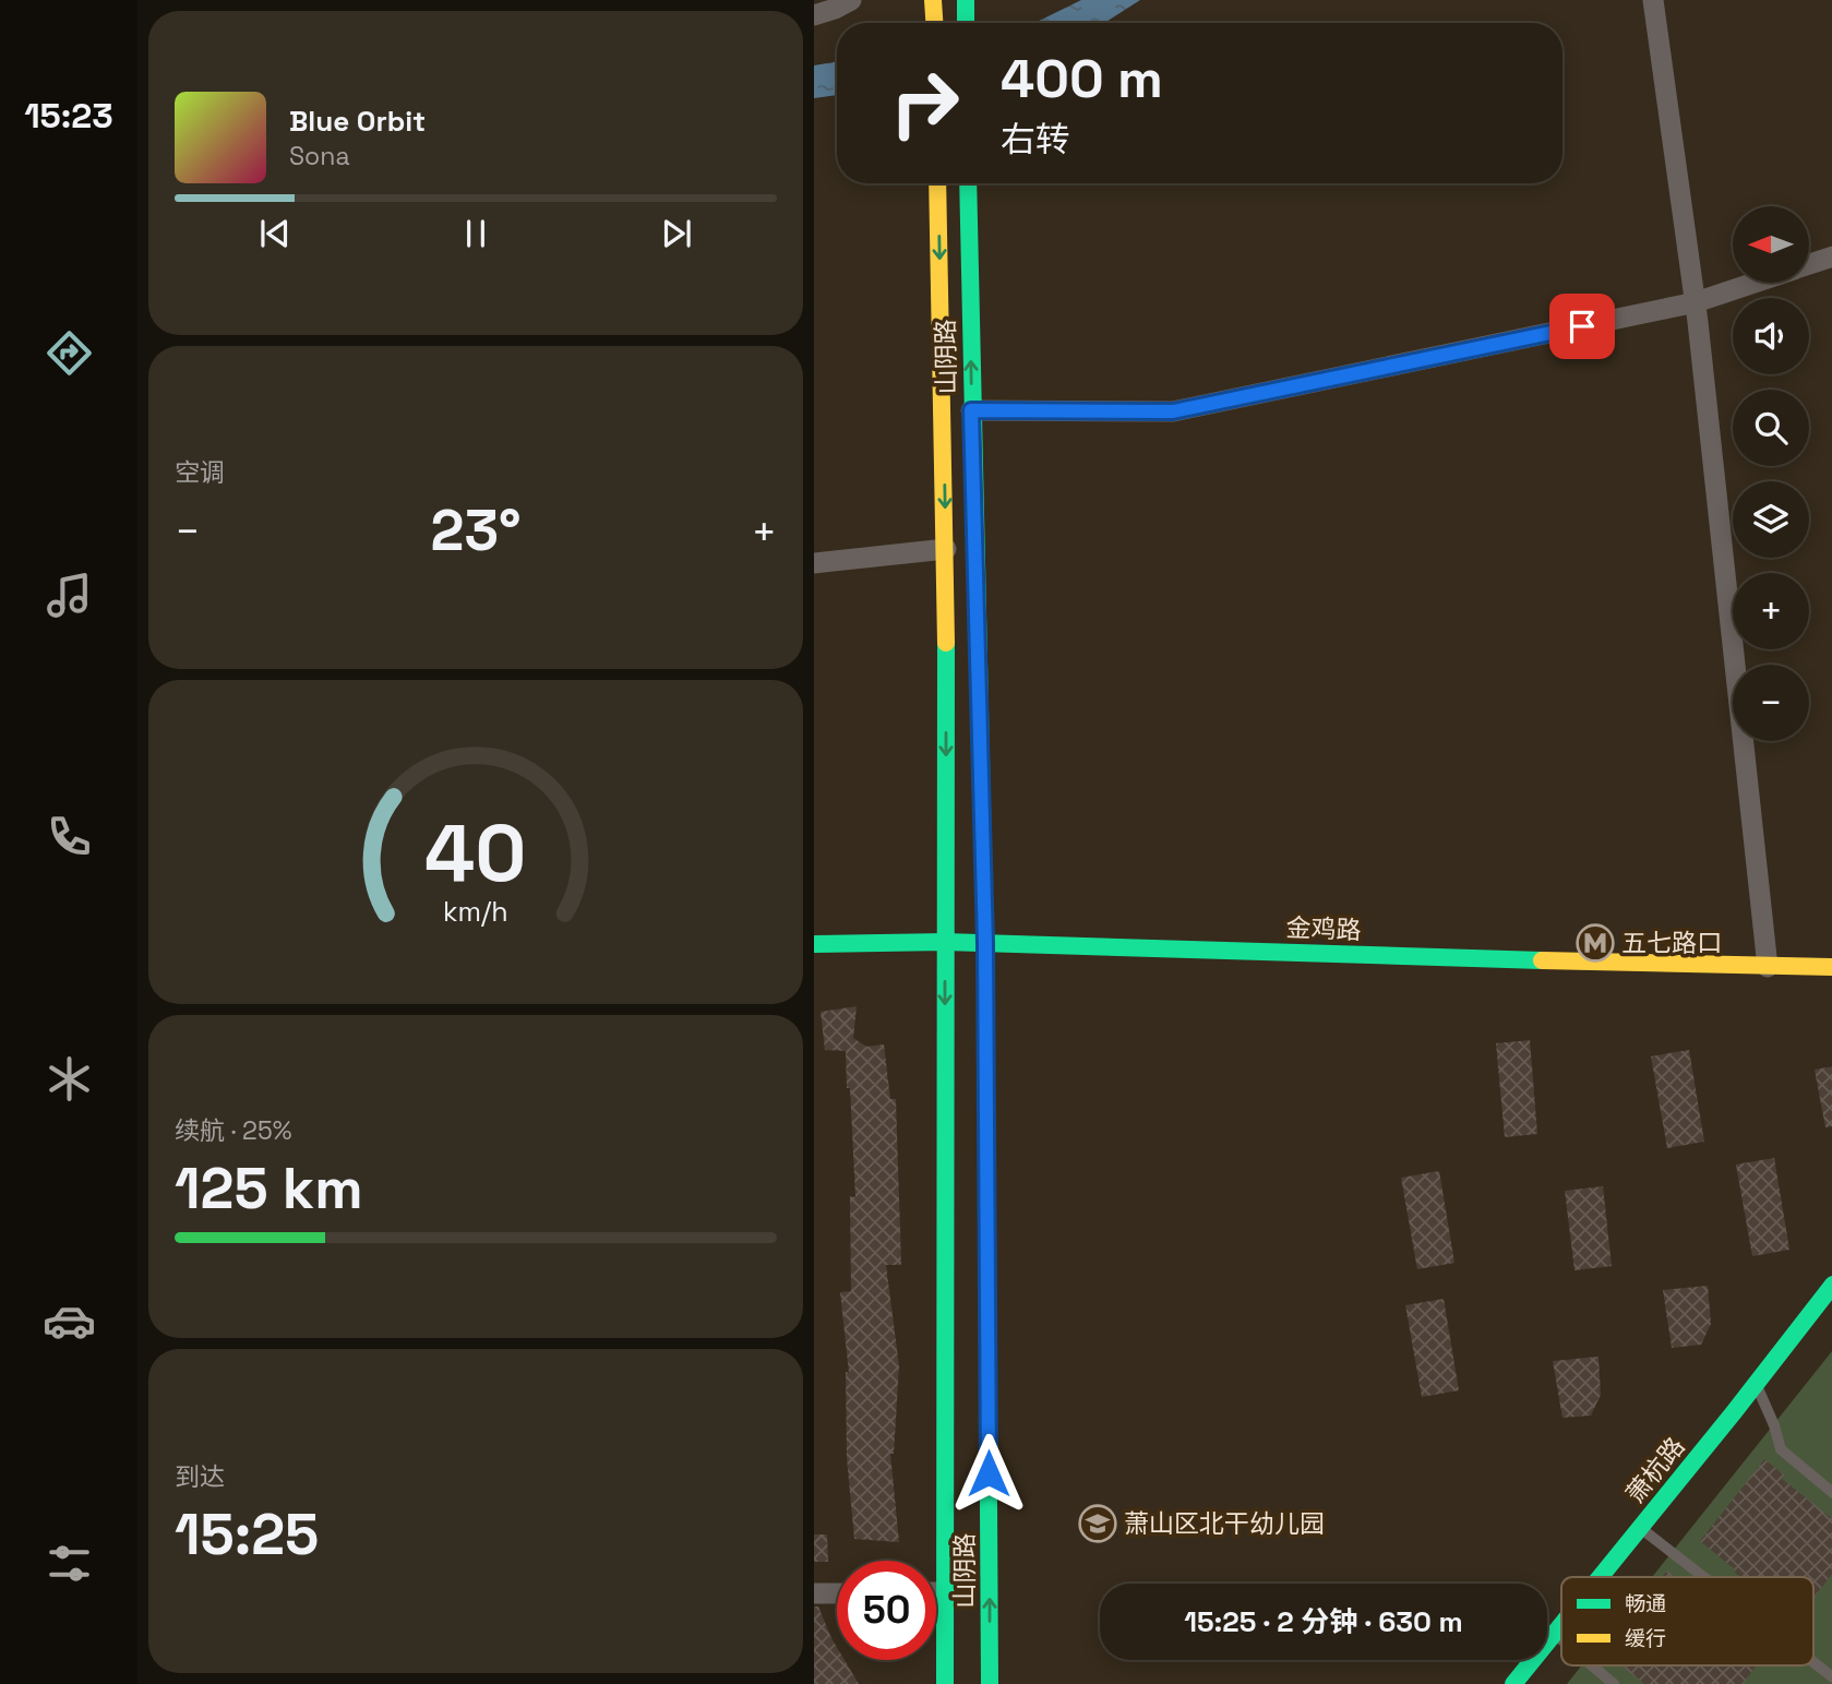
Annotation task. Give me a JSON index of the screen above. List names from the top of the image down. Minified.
{"streets":{"main road":["山阴路","金鸡路","萧杭路"]},"crossings":[["山阴路","金鸡路"]],"places":{"metro station":["五七路口"],"school or university":["萧山区北干幼儿园"]},"legend":["畅通","缓行"],"north":"left","page":{"tabs":"15:23","turn":["400 m","右转"],"song":["Blue Orbit","Sona"],"map_buttons":["+","−"],"tile":["空调",["续航 · 25%","125 km"],["到达","15:25"]],"heat":["−","23°","+"],"limit":"50","trip":"15:25 · 2 分钟 · 630 m","gauge":["40","km/h"]}}
